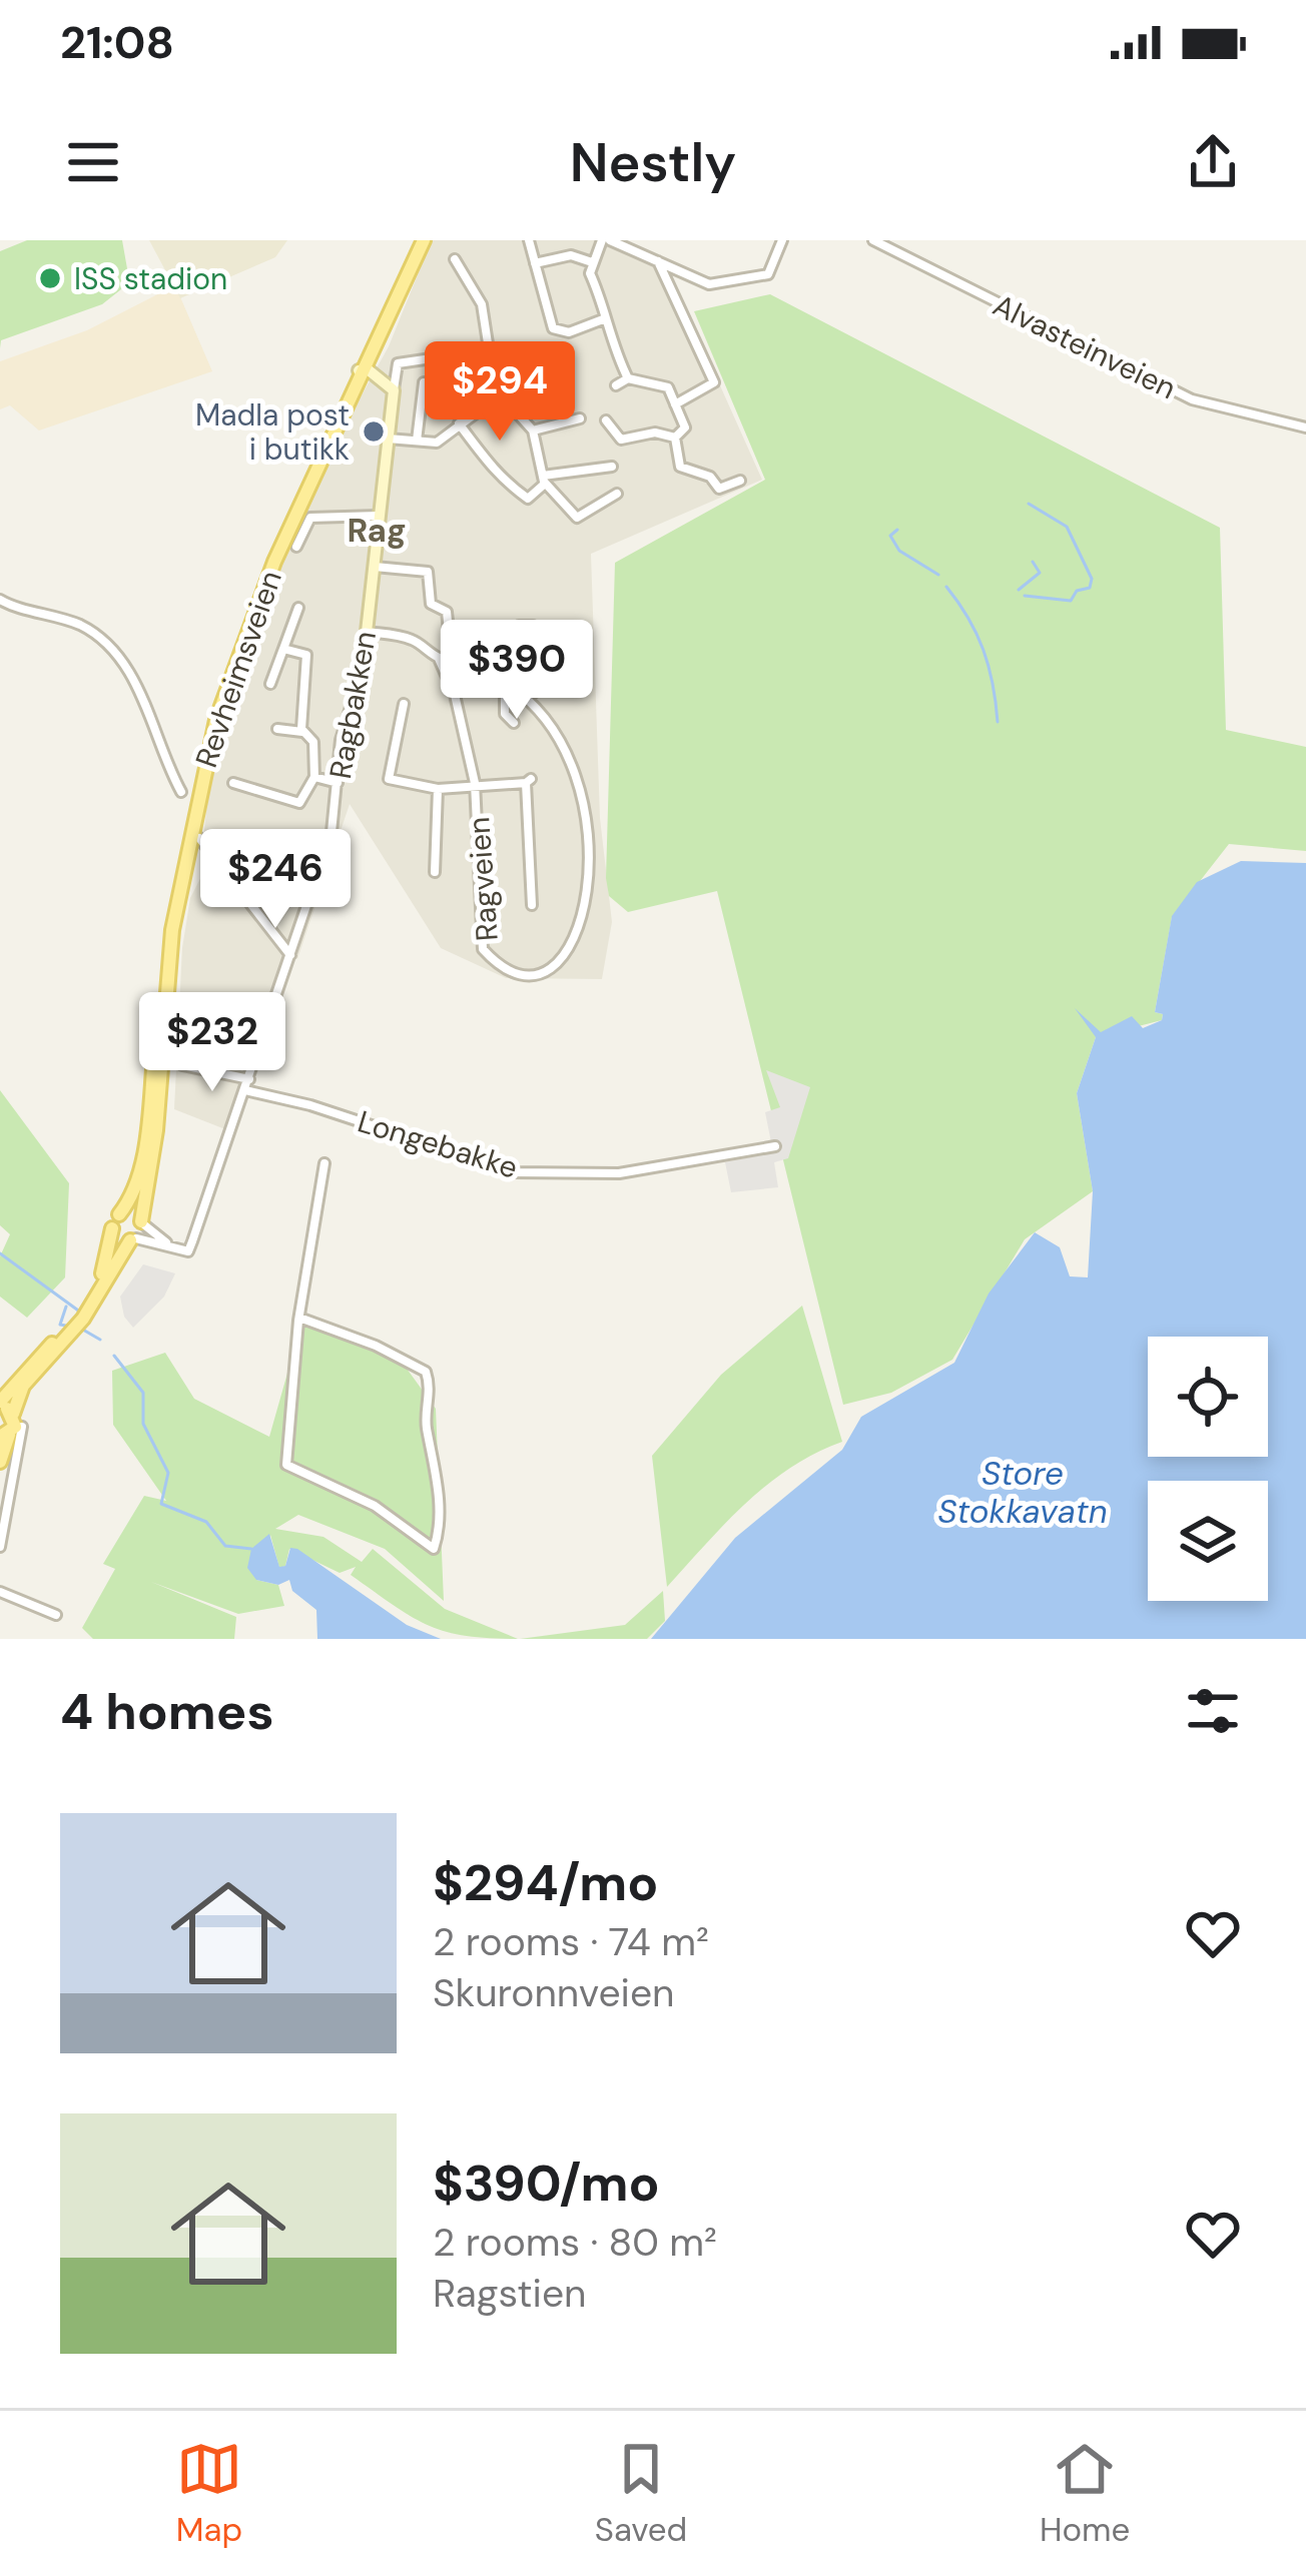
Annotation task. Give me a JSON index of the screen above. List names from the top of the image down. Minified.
{"streets":{"main road":["Revheimsveien"],"street":["Alvasteinveien","Ragbakken","Ragveien","Longebakke"]},"crossings":[["Ragbakken","Ragveien"],["Ragbakken","Longebakke"]],"districts":["Rag"],"water":["Store Stokkavatn"],"places":["ISS stadion","Madla post i butikk"],"page":{"status":"21:08","header":"Nestly","price":["$294","$390","$246","$232"],"heading":"4 homes","list":[{"name":"$294/mo","note":"2 rooms · 74 m² · Skuronnveien"},{"name":"$390/mo","note":"2 rooms · 80 m² · Ragstien"}],"tabs":["Map","Saved","Home"]}}
